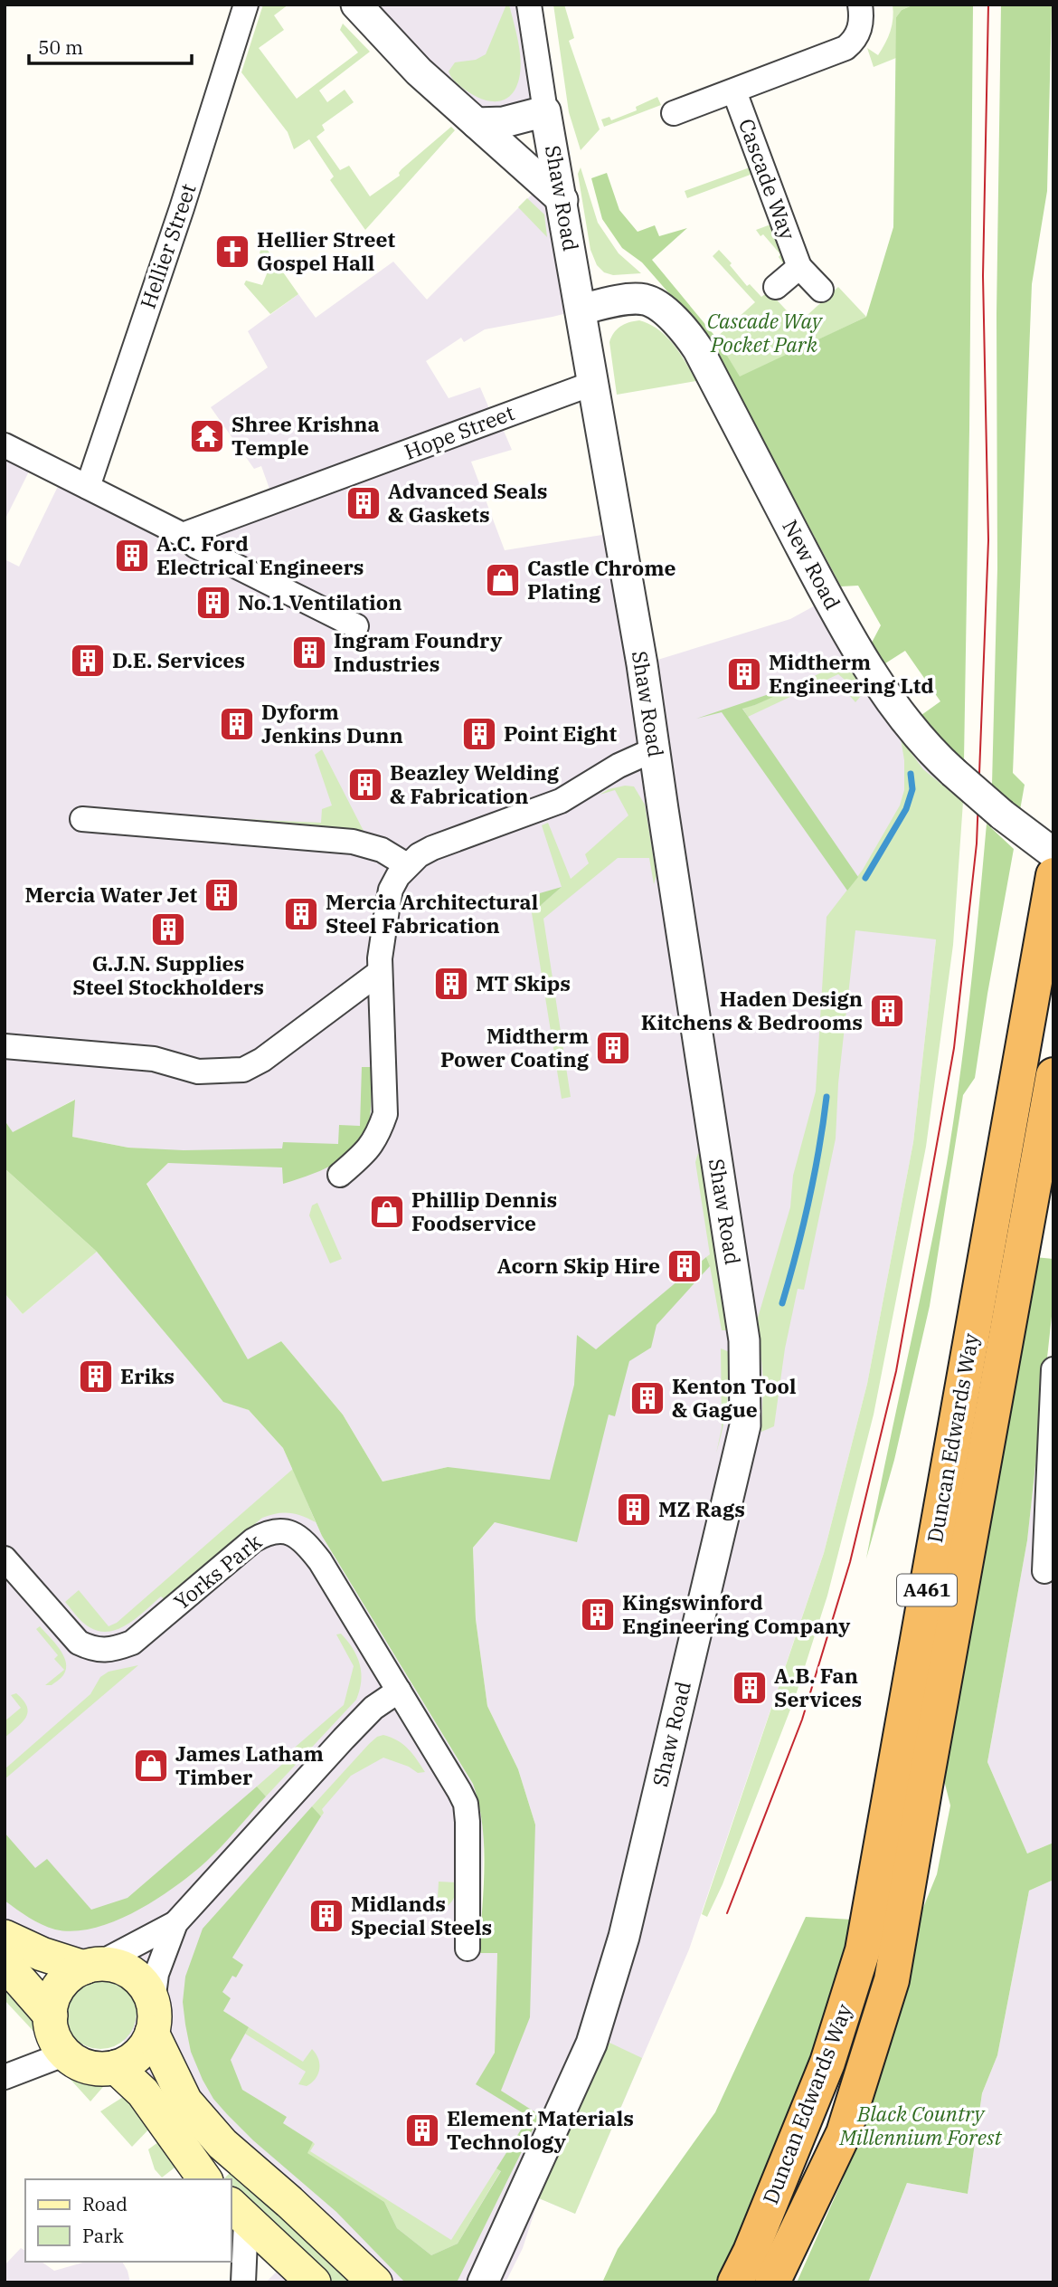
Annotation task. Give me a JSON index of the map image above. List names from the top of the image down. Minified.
{"streets":{"highway":["Duncan Edwards Way","A461"],"street":["Cascade Way","Shaw Road","Hellier Street","Hope Street","New Road","Yorks Park"]},"crossings":[["Shaw Road","Hope Street"],["Shaw Road","New Road"]],"parks":["Cascade Way Pocket Park","Black Country Millennium Forest"],"places":{"church":["Hellier Street Gospel Hall"],"temple":["Shree Krishna Temple"],"building":["Advanced Seals & Gaskets","A.C. Ford Electrical Engineers","No.1 Ventilation","Ingram Foundry Industries","D.E. Services","Midtherm Engineering Ltd","Dyform Jenkins Dunn","Point Eight","Beazley Welding & Fabrication","Mercia Water Jet","Mercia Architectural Steel Fabrication","G.J.N. Supplies Steel Stockholders","MT Skips","Haden Design Kitchens & Bedrooms","Midtherm Power Coating","Acorn Skip Hire","Eriks","Kenton Tool & Gague","MZ Rags","Kingswinford Engineering Company","A.B. Fan Services","Midlands Special Steels","Element Materials Technology"],"shop":["Castle Chrome Plating","Phillip Dennis Foodservice","James Latham Timber"]},"legend":["Road","Park"],"scale_bar":"50 m"}
